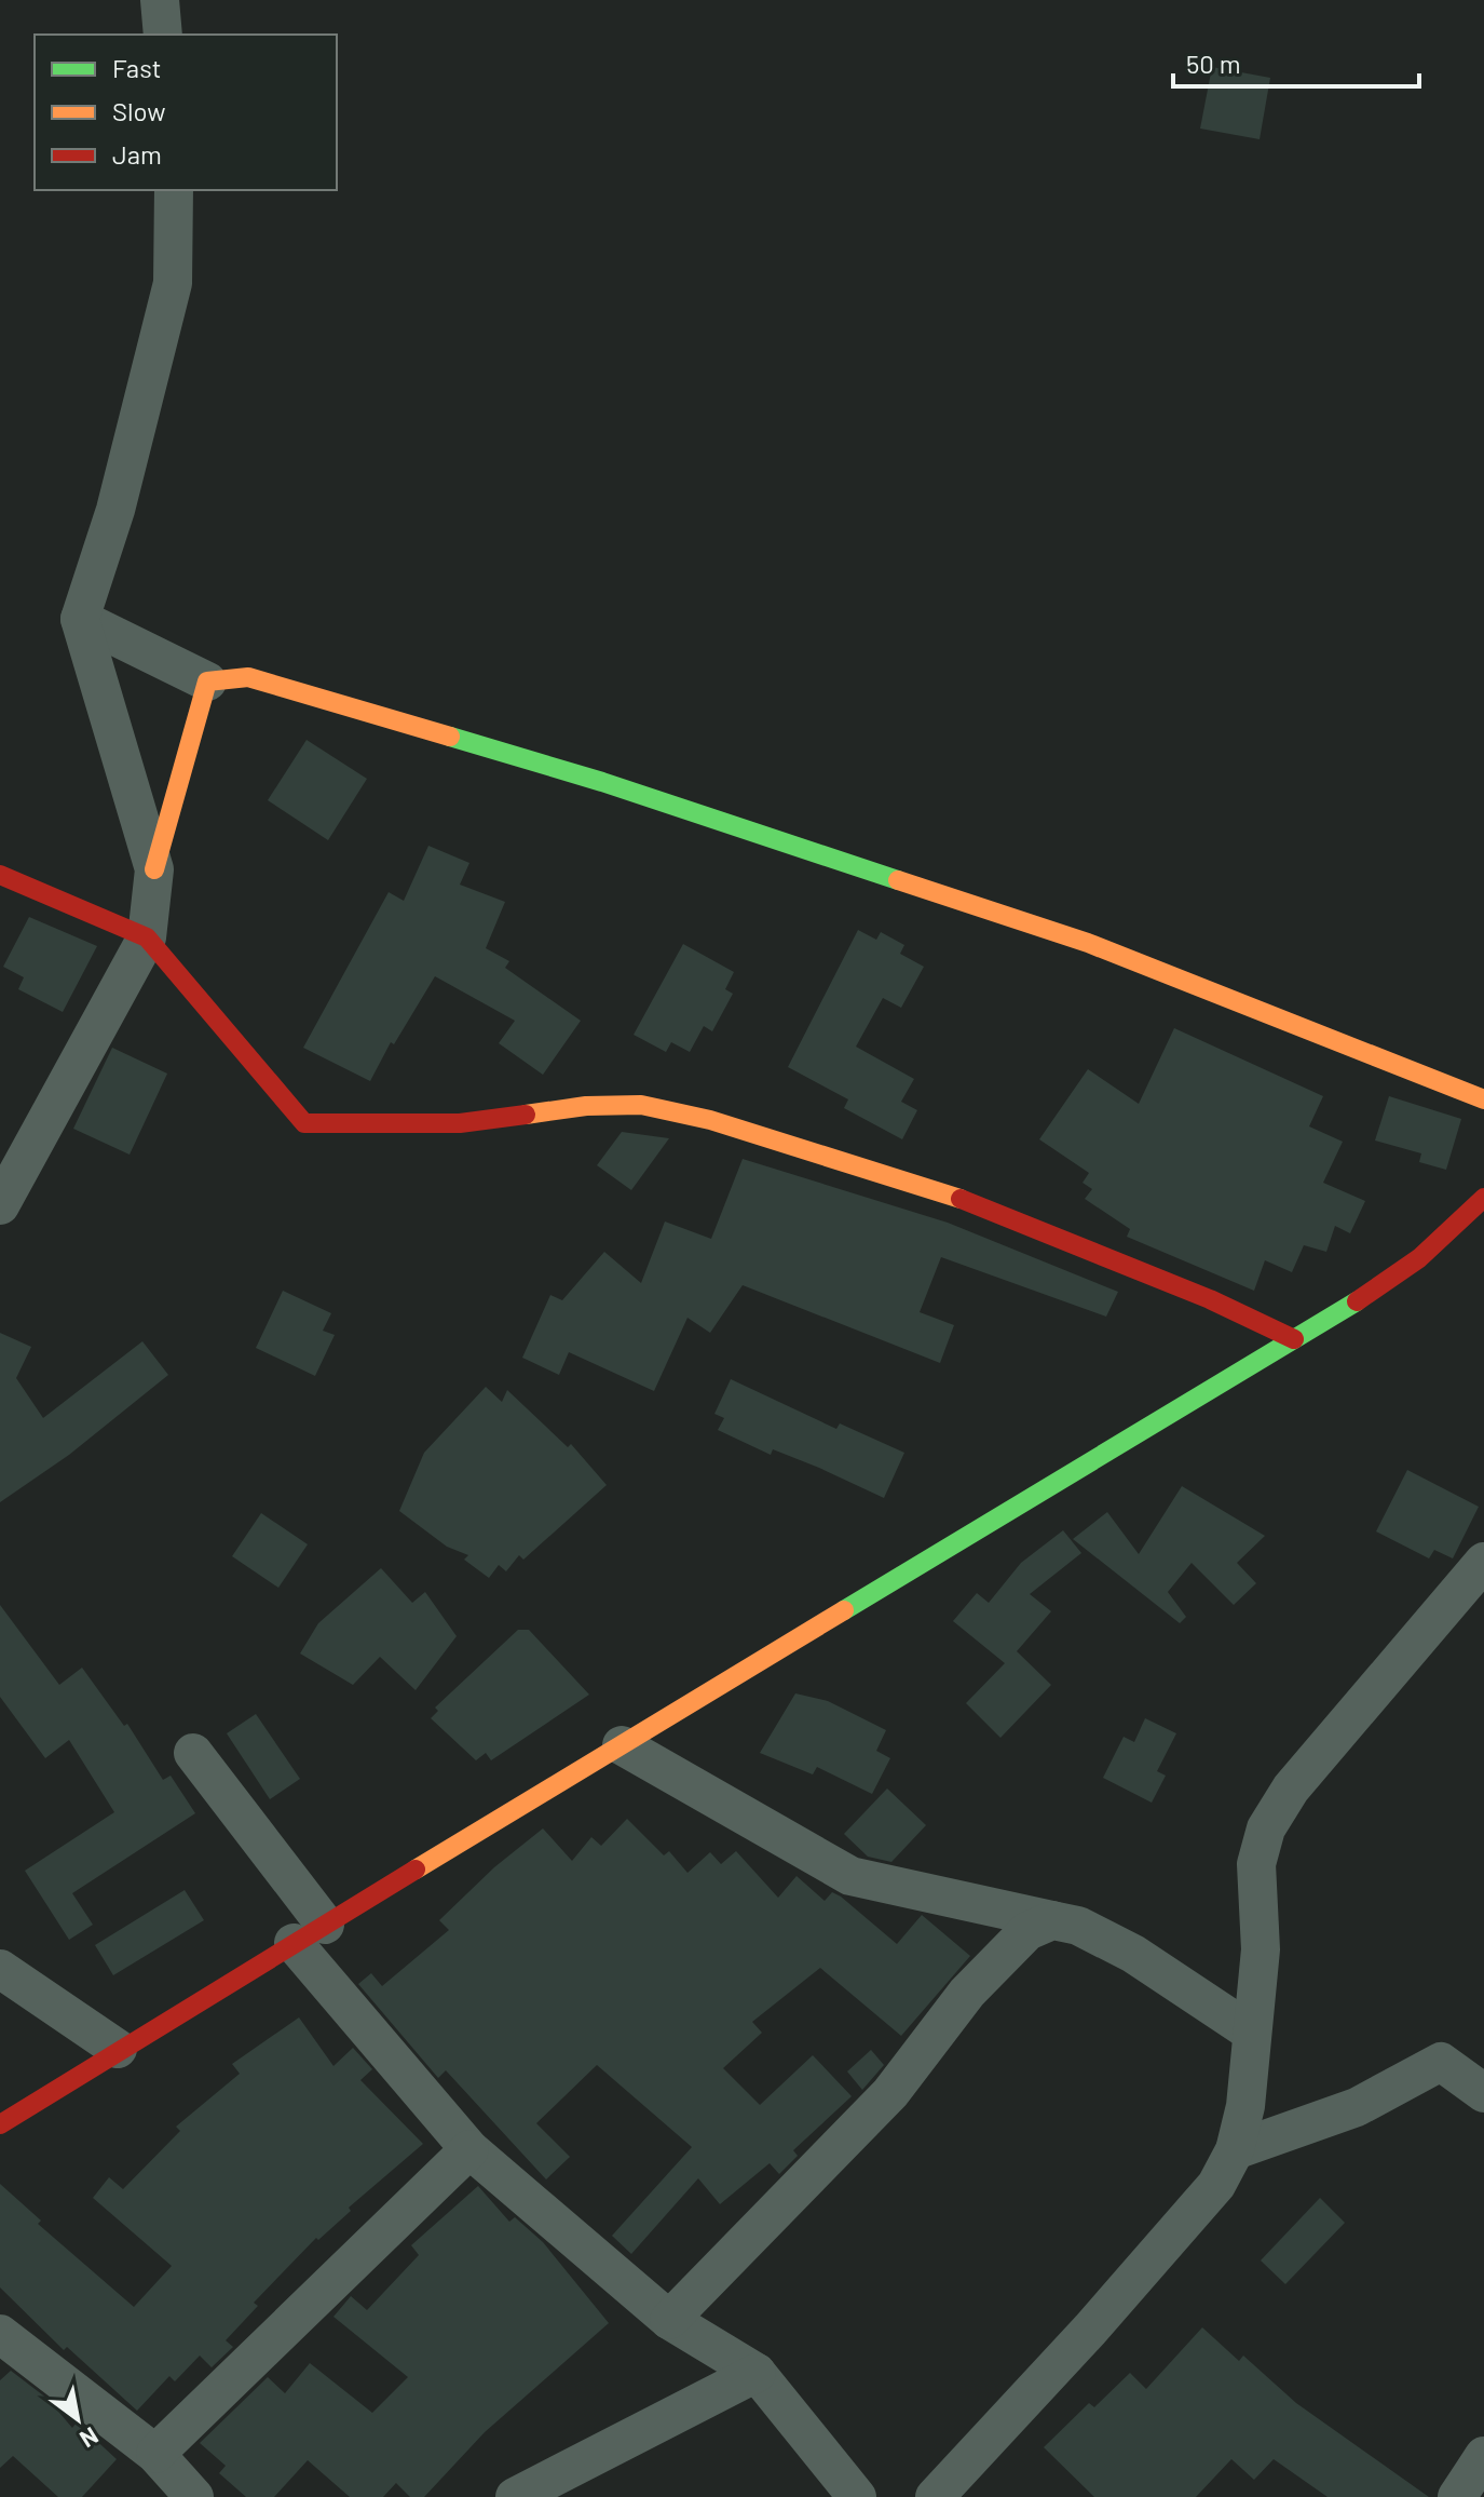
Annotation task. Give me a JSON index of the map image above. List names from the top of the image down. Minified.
{"legend":["Fast","Slow","Jam"],"scale_bar":"50 m","north":"bottom right"}
